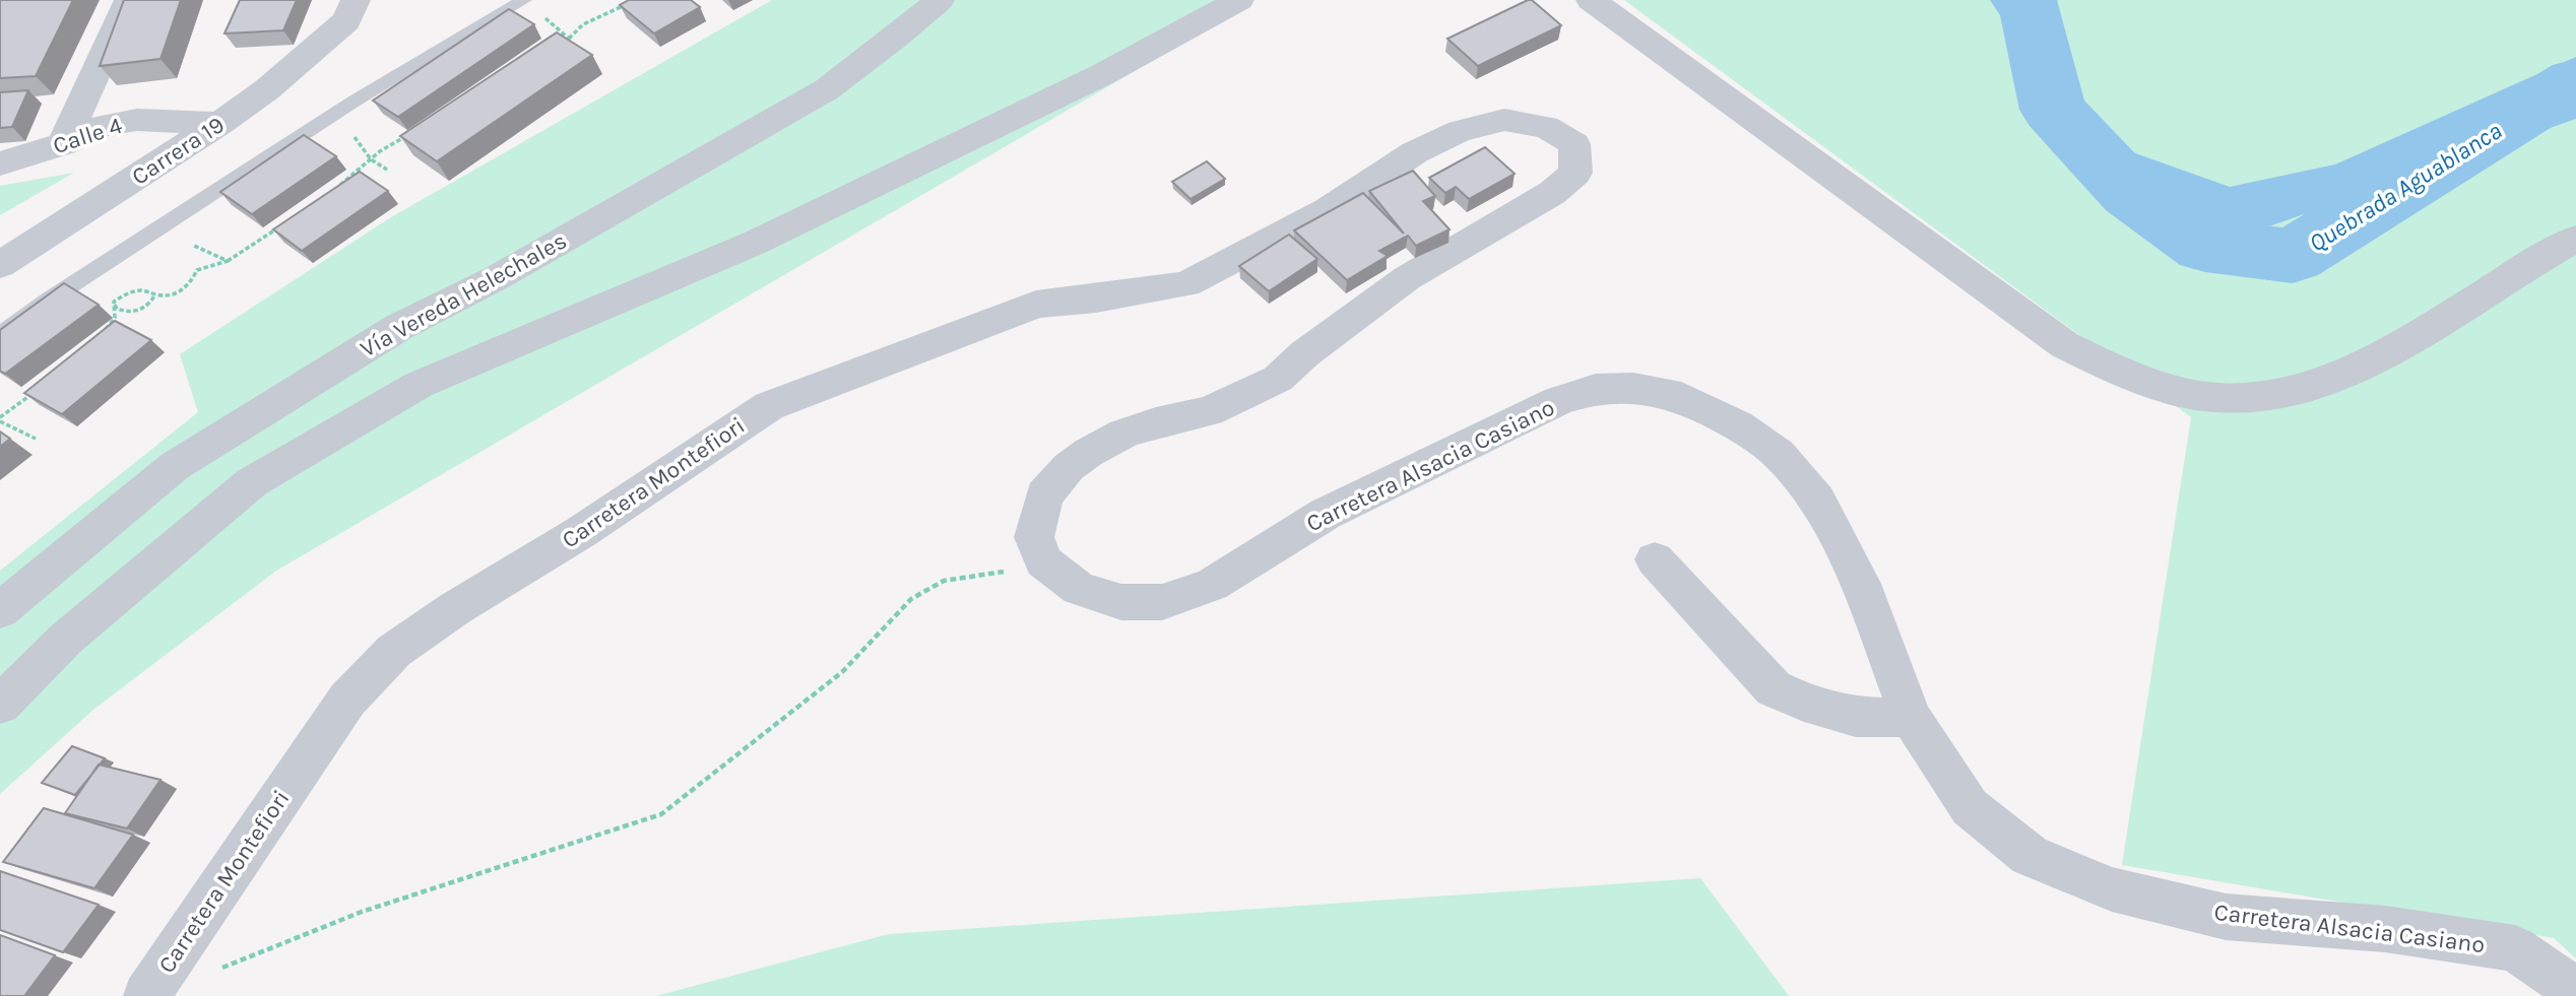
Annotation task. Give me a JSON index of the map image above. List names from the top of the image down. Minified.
{"streets":{"street":["Calle 4","Carrera 19","Vía Vereda Helechales","Carretera Alsacia Casiano","Carretera Montefiori"]},"crossings":[["Calle 4","Carrera 19"],["Carretera Alsacia Casiano","Carretera Montefiori"]],"water":["Quebrada Aguablanca"]}
